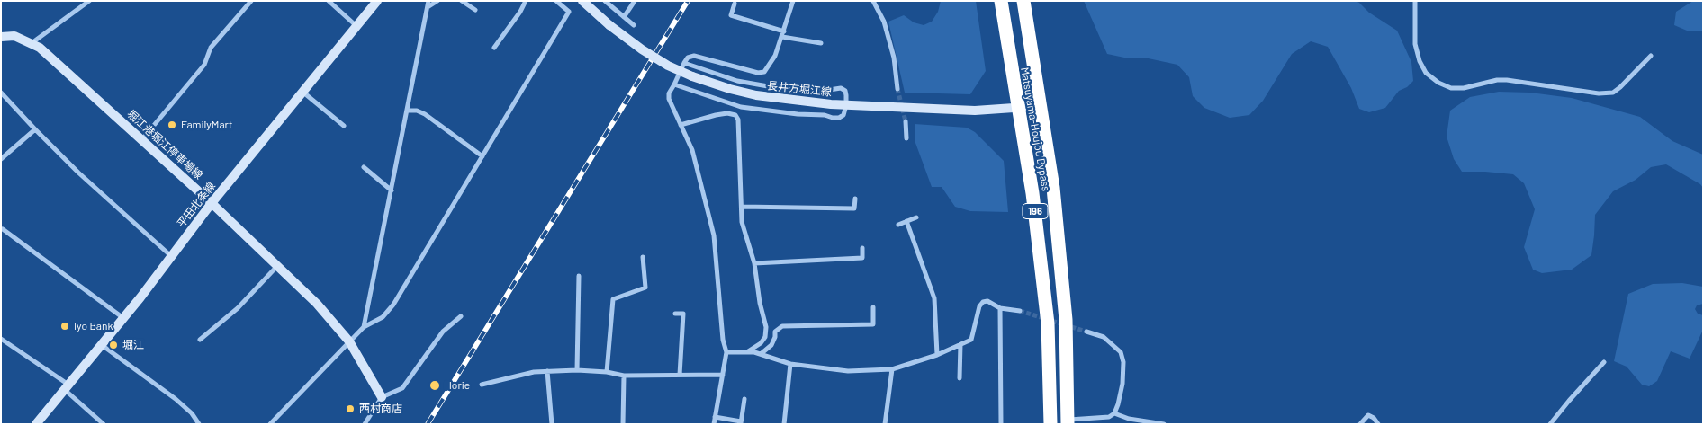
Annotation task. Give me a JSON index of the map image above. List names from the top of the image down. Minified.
{"streets":{"highway":["Matsuyama-Houjou Bypass","196"],"main road":["長井方堀江線","堀江港堀江停車場線","平田北条線"]},"crossings":[["長井方堀江線","Matsuyama-Houjou Bypass"],["堀江港堀江停車場線","平田北条線"]],"places":["FamilyMart","Iyo Bank","堀江","Horie","西村商店"]}
